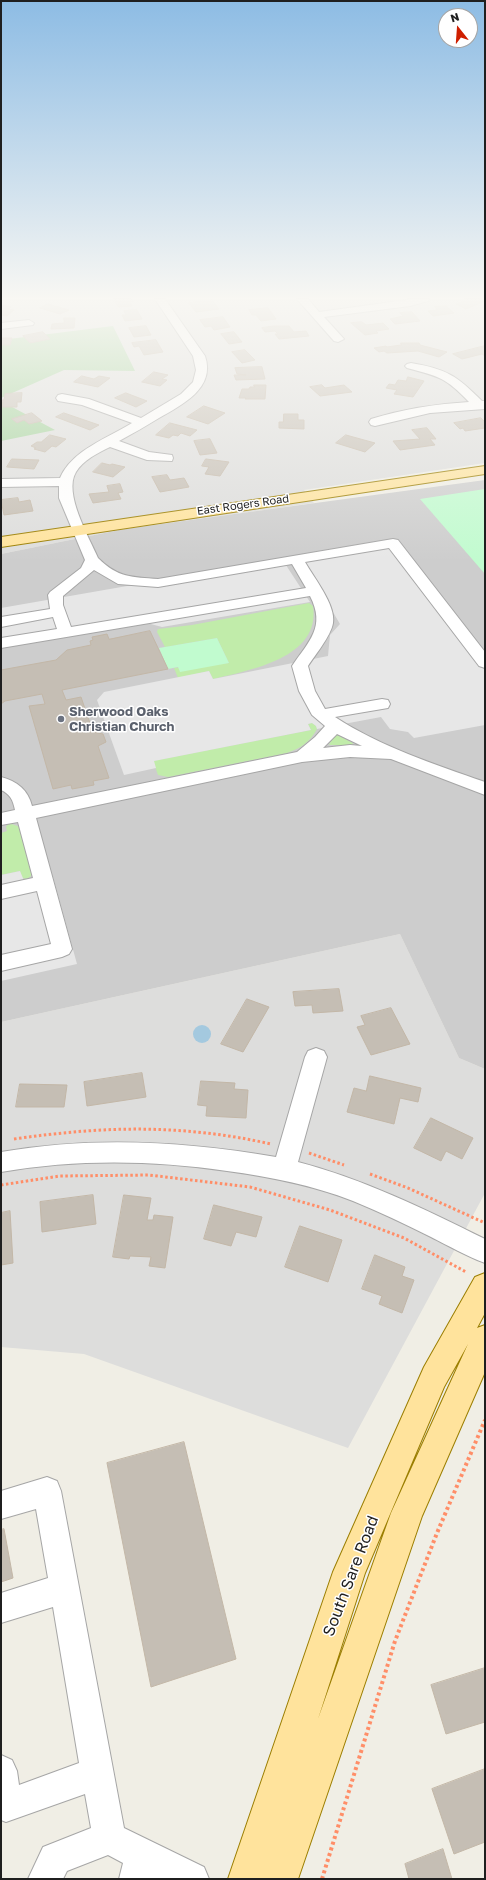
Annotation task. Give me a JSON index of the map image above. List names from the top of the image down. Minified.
{"streets":{"main road":["East Rogers Road","South Sare Road"]},"places":["Sherwood Oaks Christian Church"],"north":"top"}
